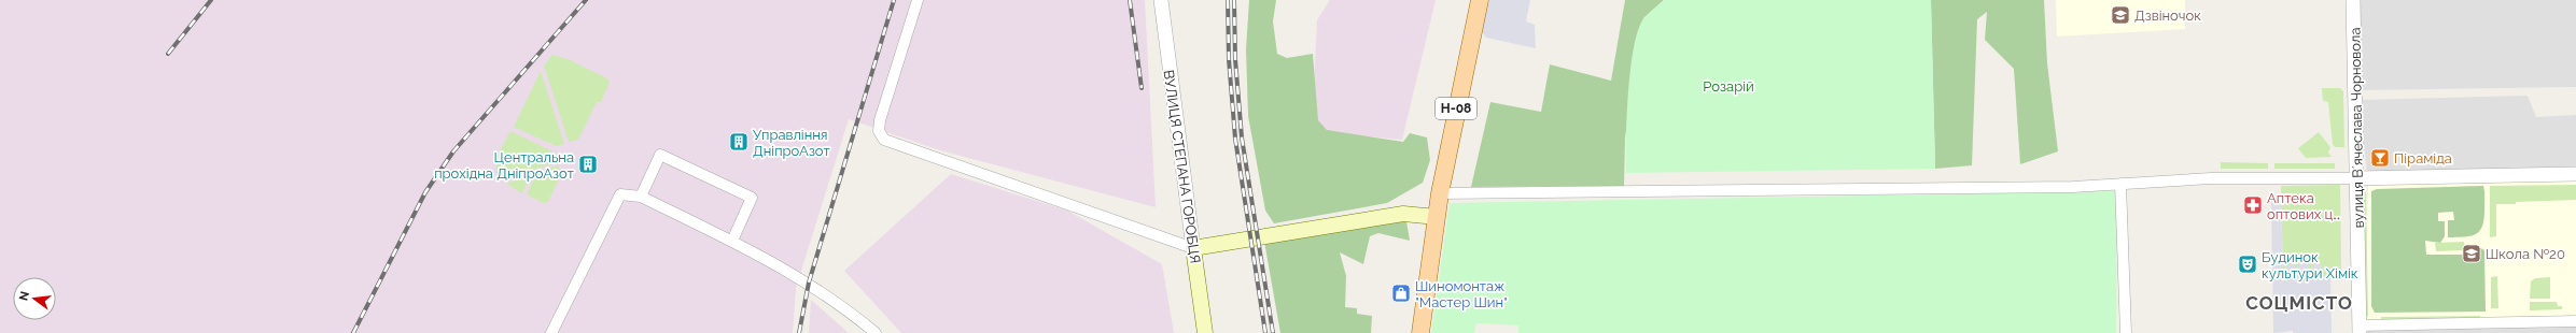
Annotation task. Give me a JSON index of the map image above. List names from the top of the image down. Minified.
{"streets":{"main road":["Н-08","ВУЛИЦЯ СТЕПАНА ГОРОБЦЯ"],"street":["вулиця Вʼячеслава Чорновола"]},"districts":["СОЦМІСТО"],"parks":["Розарій"],"places":{"school or university":["Дзвіночок","Школа №20"],"building":["Управління ДніпроАзот","Центральна прохідна ДніпроАзот"],"bar":["Піраміда"],"pharmacy":["Аптека оптових ц‥"],"theatre":["Будинок культури Хімік"],"shop":["Шиномонтаж \"Мастер Шин\""]},"north":"left"}
